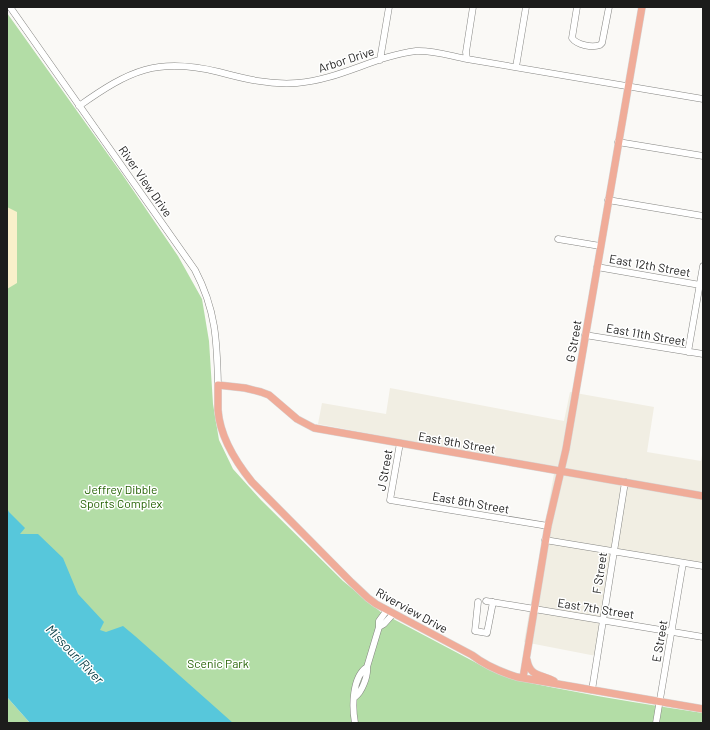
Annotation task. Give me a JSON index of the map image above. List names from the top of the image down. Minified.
{"streets":{"main road":["G Street","East 9th Street","Riverview Drive"],"street":["Arbor Drive","River View Drive","East 12th Street","East 11th Street","J Street","East 8th Street","F Street","East 7th Street","E Street"]},"crossings":[["Arbor Drive","River View Drive"],["Arbor Drive","G Street"],["River View Drive","East 9th Street"],["River View Drive","Riverview Drive"],["East 12th Street","G Street"],["East 11th Street","G Street"],["G Street","East 9th Street"],["G Street","East 8th Street"],["G Street","East 7th Street"],["G Street","Riverview Drive"],["East 9th Street","J Street"],["East 9th Street","F Street"],["East 9th Street","Riverview Drive"],["J Street","East 8th Street"],["F Street","East 7th Street"],["F Street","Riverview Drive"],["East 7th Street","E Street"],["Riverview Drive","E Street"]],"water":["Missouri River"],"parks":["Jeffrey Dibble Sports Complex","Scenic Park"]}
